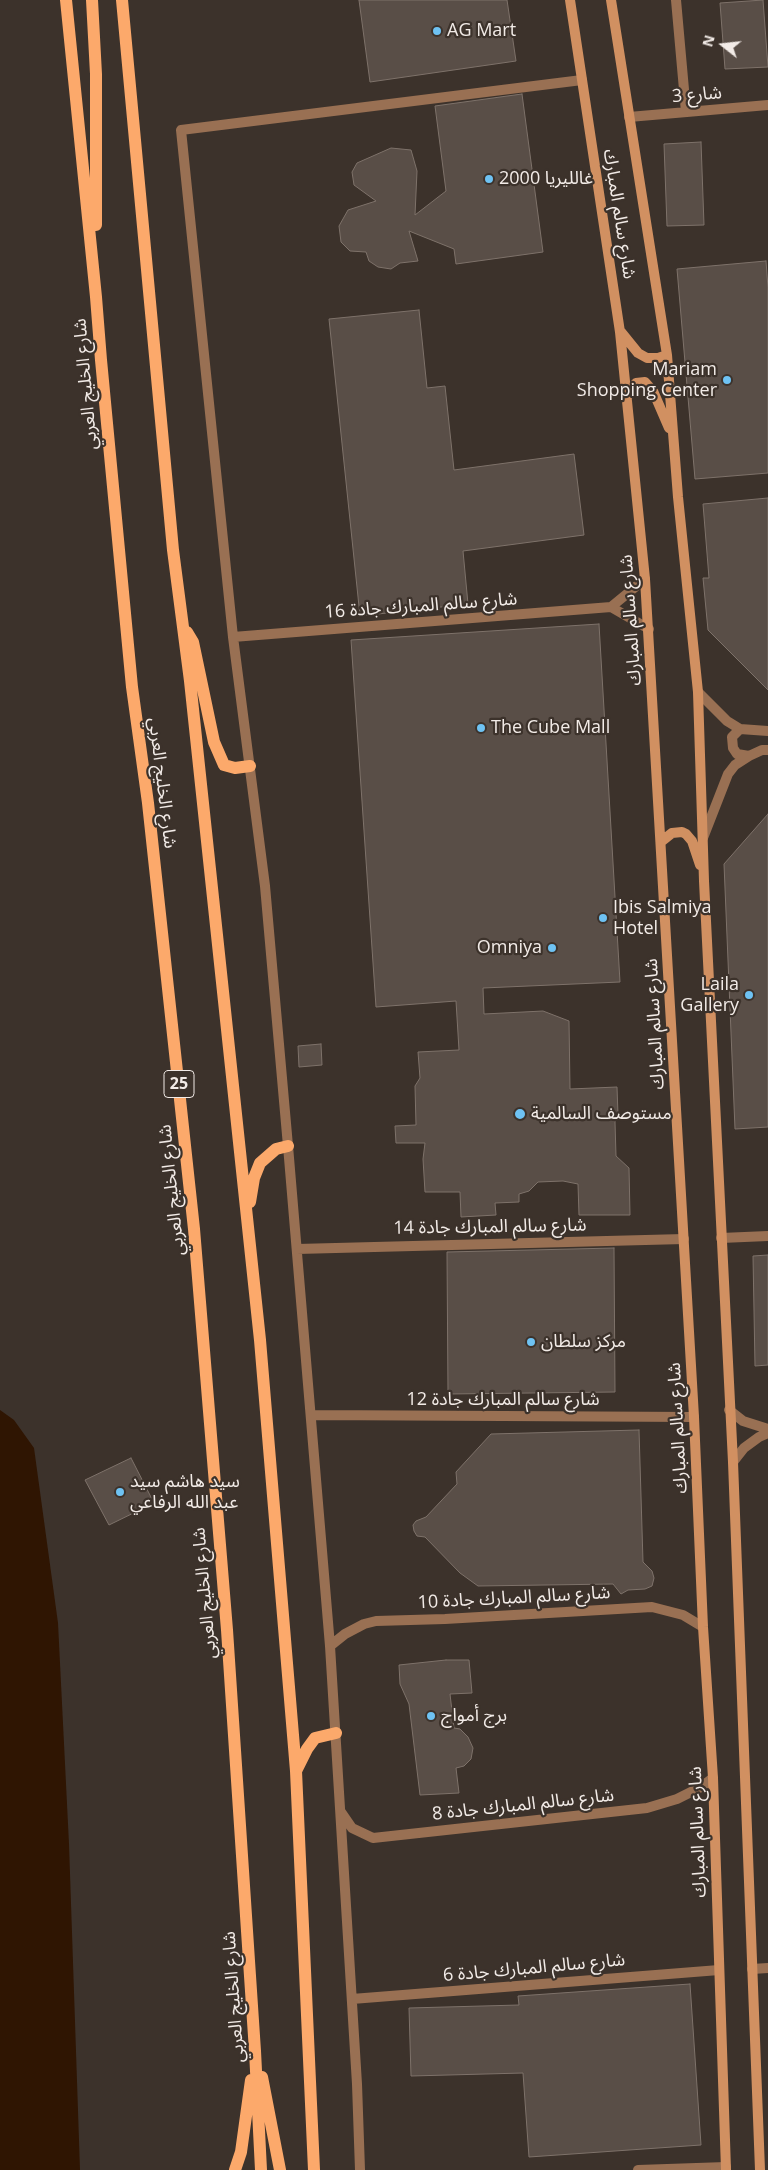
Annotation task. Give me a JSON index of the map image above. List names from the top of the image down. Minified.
{"streets":{"main road":["شارع سالم المبارك","شارع الخليج العربي","25"],"street":["شارع 3","شارع سالم المبارك جادة 16","شارع سالم المبارك جادة 14","شارع سالم المبارك جادة 12","شارع سالم المبارك جادة 10","شارع سالم المبارك جادة 8","شارع سالم المبارك جادة 6"]},"crossings":[["شارع 3","شارع سالم المبارك"],["شارع سالم المبارك","شارع سالم المبارك جادة 14"],["شارع سالم المبارك","شارع سالم المبارك جادة 12"],["شارع سالم المبارك","شارع سالم المبارك جادة 10"],["شارع سالم المبارك","شارع سالم المبارك جادة 8"],["شارع سالم المبارك","شارع سالم المبارك جادة 6"]],"places":["AG Mart","غالليريا 2000","Mariam Shopping Center","The Cube Mall","Ibis Salmiya Hotel","Omniya","Laila Gallery","مستوصف السالمية","مركز سلطان","سيد هاشم سيد عبد الله الرفاعي","برج أمواج"],"north":"left"}
